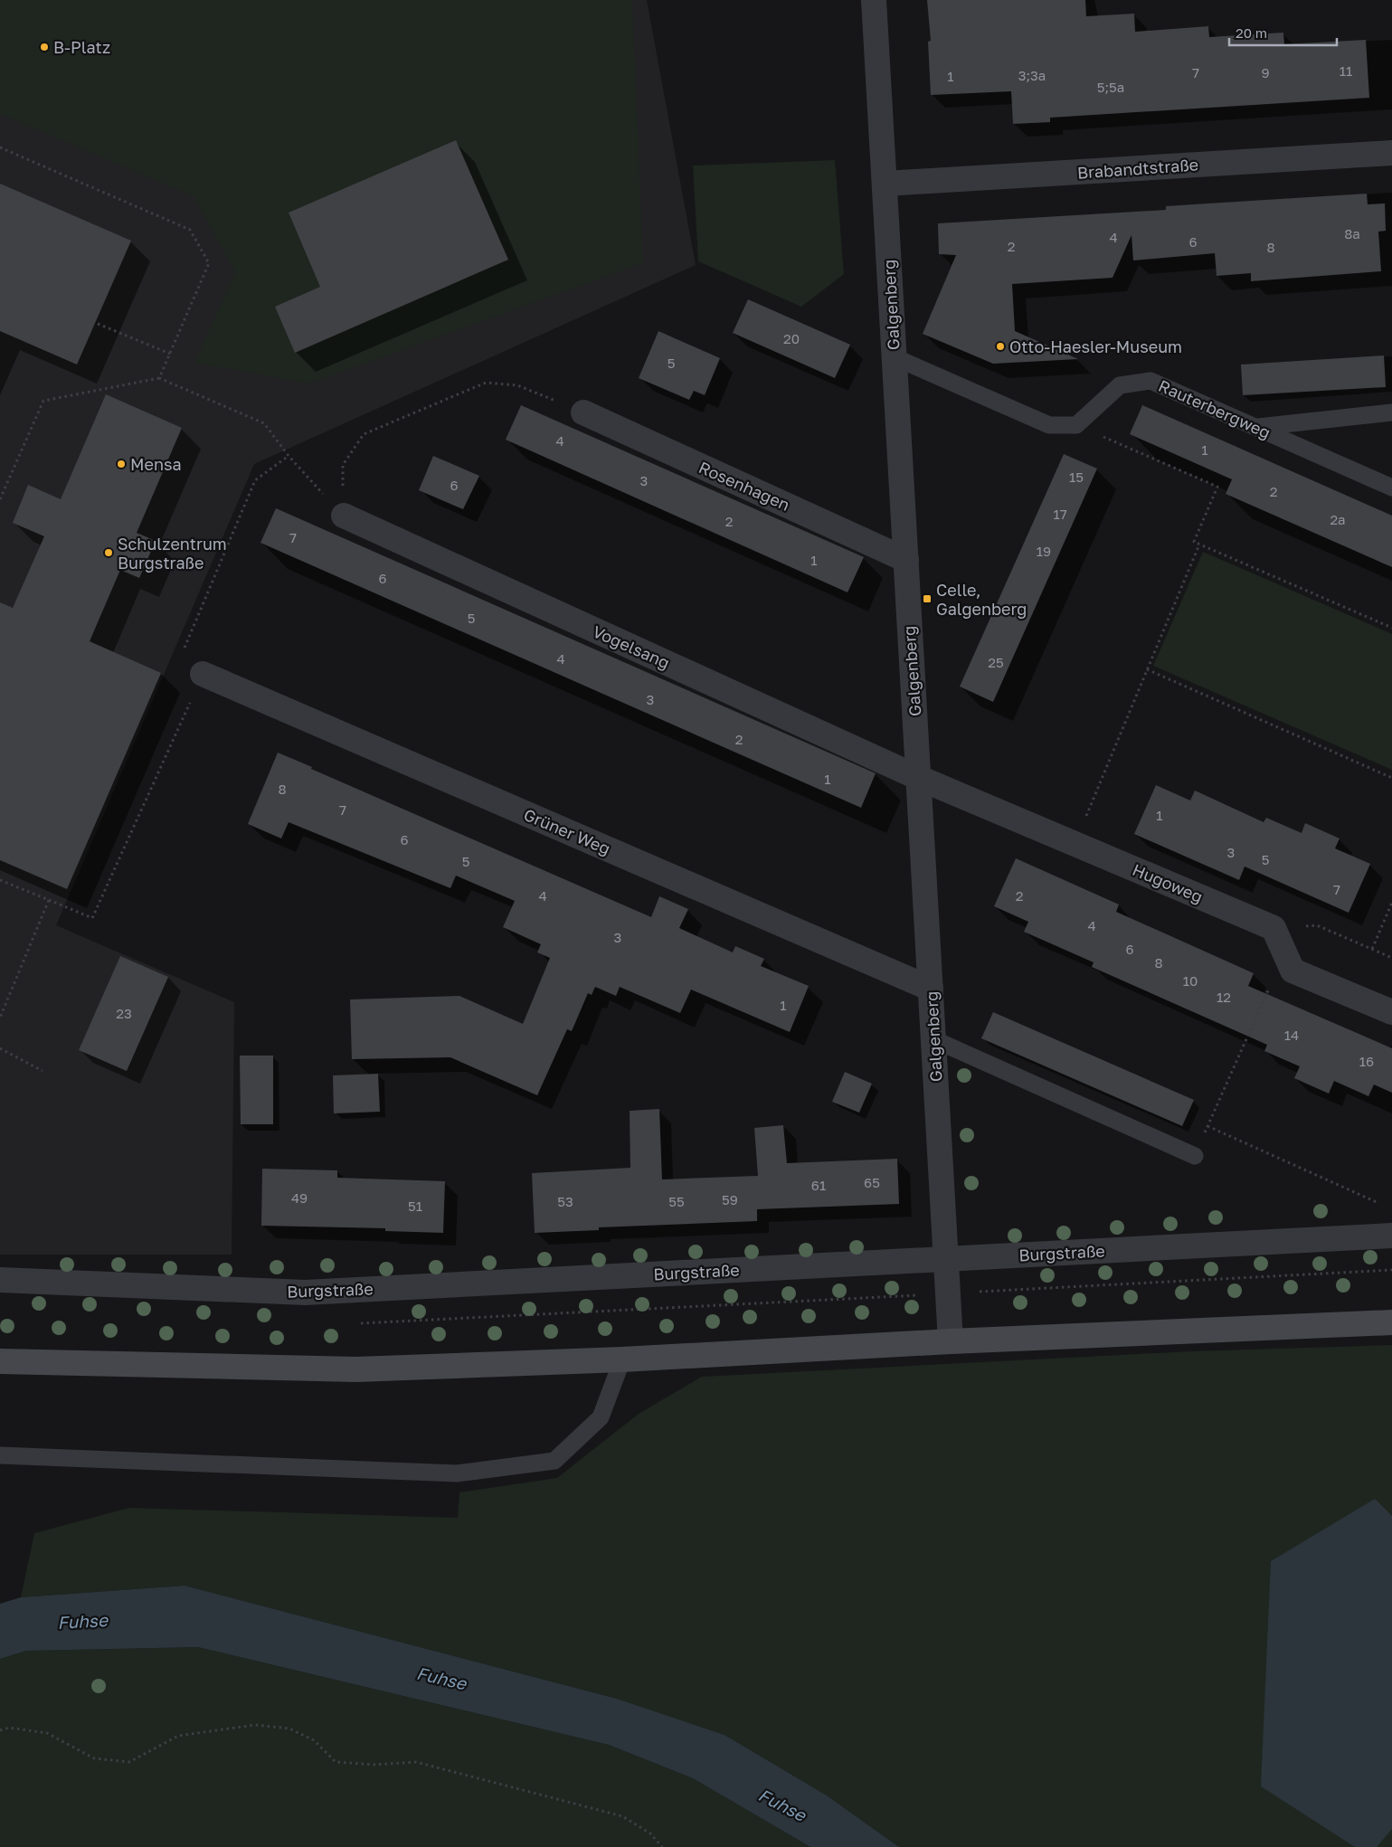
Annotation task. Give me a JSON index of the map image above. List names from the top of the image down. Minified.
{"streets":{"street":["Brabandtstraße","Galgenberg","Rosenhagen","Vogelsang","Grüner Weg","Hugoweg","Burgstraße"],"lane":["Rauterbergweg"]},"crossings":[["Brabandtstraße","Galgenberg"],["Galgenberg","Rosenhagen"],["Galgenberg","Vogelsang"],["Galgenberg","Grüner Weg"],["Galgenberg","Hugoweg"],["Galgenberg","Burgstraße"],["Vogelsang","Hugoweg"]],"water":["Fuhse"],"places":{"other":["B-Platz","Otto-Haesler-Museum","Mensa","Schulzentrum Burgstraße"],"transit":["Celle, Galgenberg"]},"house_numbers":["11","7","9","3;3a","1","5;5a","8a","4","6","2","8","20","5","4","1","15","3","6","2","17","2a","2","7","19","1","6","5","4","25","3","2","1","8","7","1","6","3","5","5","7","4","2","4","3","6","8","10","12","1","23","14","16","65","61","49","59","53","55","51"],"scale_bar":"20 m"}
